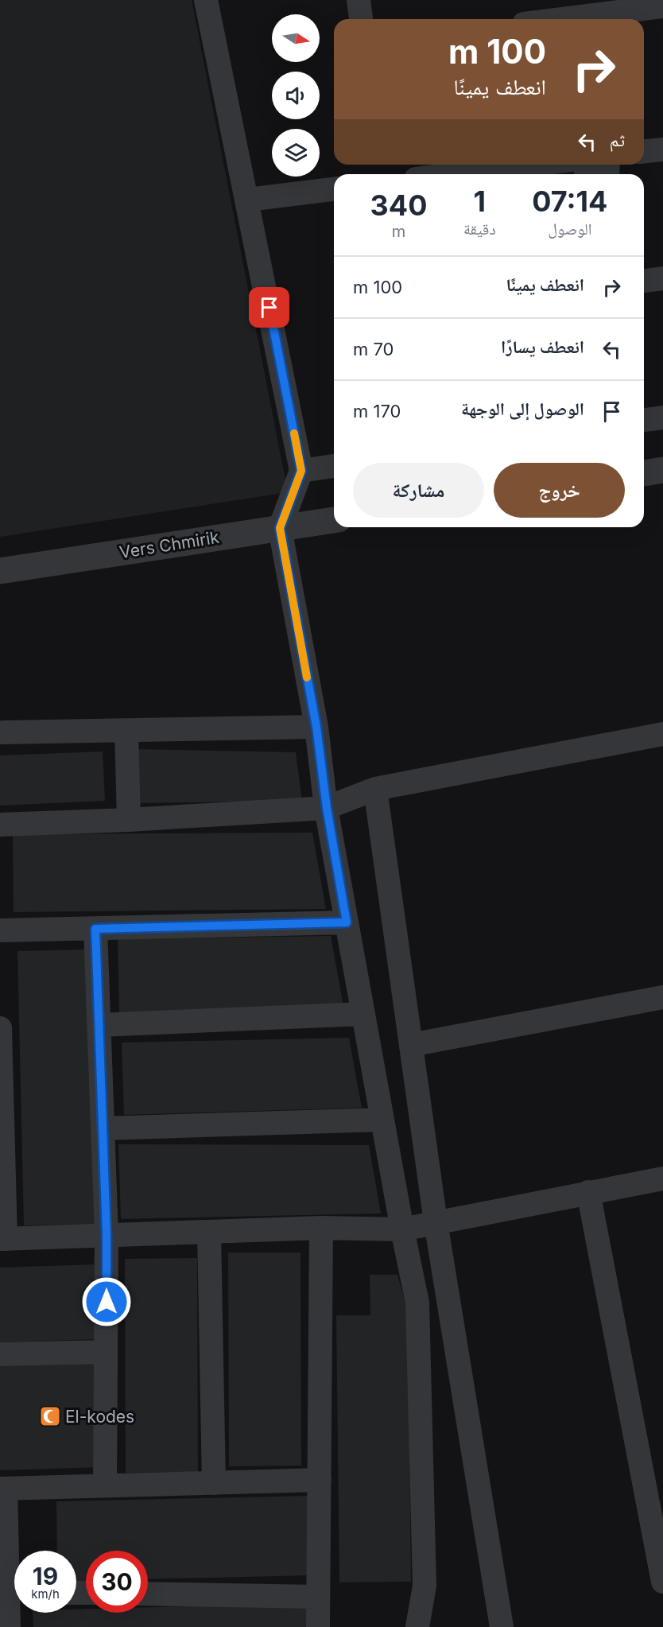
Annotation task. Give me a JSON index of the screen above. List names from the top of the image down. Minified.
{"streets":{"street":["Vers Chmirik"]},"places":{"mosque":["El-kodes"]},"north":"right","page":{"turn":["100 m","انعطف يمينًا"],"then":"ثم","eta":["07:14","الوصول","1","دقيقة","340","m"],"list":[{"name":"انعطف يمينًا","value":"100 m"},{"name":"انعطف يسارًا","value":"70 m"},{"name":"الوصول إلى الوجهة","value":"170 m"}],"buttons":["خروج","مشاركة"],"speed":"19 km/h","limit":"30"}}
